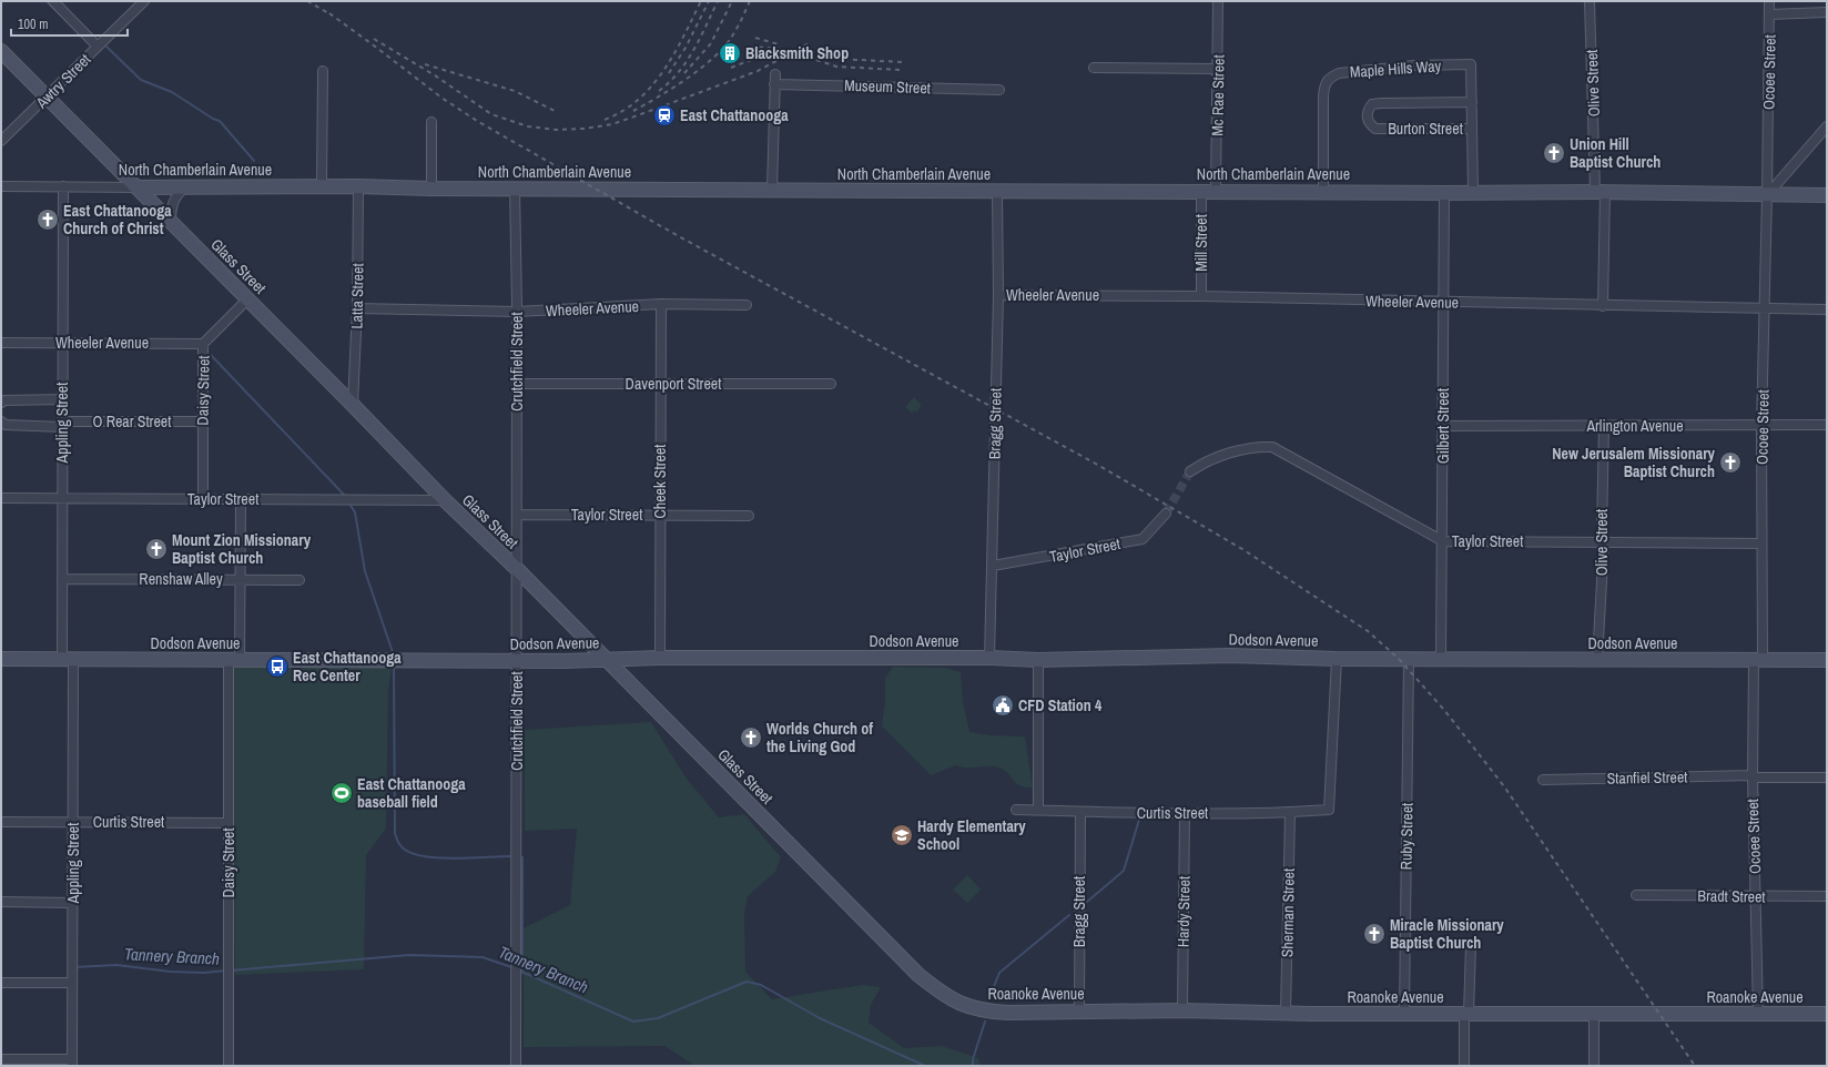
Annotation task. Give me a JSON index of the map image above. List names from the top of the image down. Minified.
{"streets":{"street":["Maple Hills Way","Ocoee Street","Awtry Street","Olive Street","Museum Street","Mc Rae Street","Burton Street","North Chamberlain Avenue","Mill Street","Glass Street","Wheeler Avenue","Latta Street","Crutchfield Street","Davenport Street","Daisy Street","O Rear Street","Appling Street","Bragg Street","Gilbert Street","Arlington Avenue","Cheek Street","Taylor Street","Renshaw Alley","Dodson Avenue","Stanfiel Street","Curtis Street","Ruby Street","Bradt Street","Hardy Street","Sherman Street","Roanoke Avenue"]},"crossings":[["Maple Hills Way","Burton Street"],["Maple Hills Way","North Chamberlain Avenue"],["Ocoee Street","North Chamberlain Avenue"],["Ocoee Street","Wheeler Avenue"],["Ocoee Street","Arlington Avenue"],["Ocoee Street","Taylor Street"],["Ocoee Street","Dodson Avenue"],["Ocoee Street","Stanfiel Street"],["Ocoee Street","Bradt Street"],["Ocoee Street","Roanoke Avenue"],["Awtry Street","Glass Street"],["Olive Street","North Chamberlain Avenue"],["Olive Street","Wheeler Avenue"],["Olive Street","Arlington Avenue"],["Olive Street","Taylor Street"],["Olive Street","Dodson Avenue"],["Mc Rae Street","North Chamberlain Avenue"],["North Chamberlain Avenue","Mill Street"],["North Chamberlain Avenue","Glass Street"],["North Chamberlain Avenue","Latta Street"],["North Chamberlain Avenue","Crutchfield Street"],["North Chamberlain Avenue","Appling Street"],["North Chamberlain Avenue","Bragg Street"],["North Chamberlain Avenue","Gilbert Street"],["Mill Street","Wheeler Avenue"],["Glass Street","Latta Street"],["Glass Street","Crutchfield Street"],["Glass Street","Daisy Street"],["Glass Street","Taylor Street"],["Glass Street","Dodson Avenue"],["Glass Street","Roanoke Avenue"],["Wheeler Avenue","Latta Street"],["Wheeler Avenue","Crutchfield Street"],["Wheeler Avenue","Daisy Street"],["Wheeler Avenue","Appling Street"],["Wheeler Avenue","Bragg Street"],["Wheeler Avenue","Gilbert Street"],["Wheeler Avenue","Cheek Street"],["Crutchfield Street","Davenport Street"],["Crutchfield Street","Taylor Street"],["Crutchfield Street","Dodson Avenue"],["Davenport Street","Cheek Street"],["Daisy Street","O Rear Street"],["Daisy Street","Taylor Street"],["Daisy Street","Renshaw Alley"],["Daisy Street","Dodson Avenue"],["Daisy Street","Curtis Street"],["O Rear Street","Appling Street"],["Appling Street","Taylor Street"],["Appling Street","Renshaw Alley"],["Appling Street","Dodson Avenue"],["Appling Street","Curtis Street"],["Bragg Street","Taylor Street"],["Bragg Street","Dodson Avenue"],["Bragg Street","Curtis Street"],["Bragg Street","Roanoke Avenue"],["Gilbert Street","Arlington Avenue"],["Gilbert Street","Taylor Street"],["Gilbert Street","Dodson Avenue"],["Cheek Street","Taylor Street"],["Cheek Street","Dodson Avenue"],["Dodson Avenue","Curtis Street"],["Dodson Avenue","Ruby Street"],["Curtis Street","Hardy Street"],["Curtis Street","Sherman Street"],["Ruby Street","Roanoke Avenue"],["Hardy Street","Roanoke Avenue"],["Sherman Street","Roanoke Avenue"]],"water":["Tannery Branch"],"places":{"building":["Blacksmith Shop"],"station":["East Chattanooga"],"church":["Union Hill Baptist Church","East Chattanooga Church of Christ","New Jerusalem Missionary Baptist Church","Mount Zion Missionary Baptist Church","Worlds Church of the Living God","Miracle Missionary Baptist Church"],"bus stop":["East Chattanooga Rec Center"],"public building":["CFD Station 4"],"sports":["East Chattanooga baseball field"],"school or university":["Hardy Elementary School"]},"scale_bar":"100 m"}
